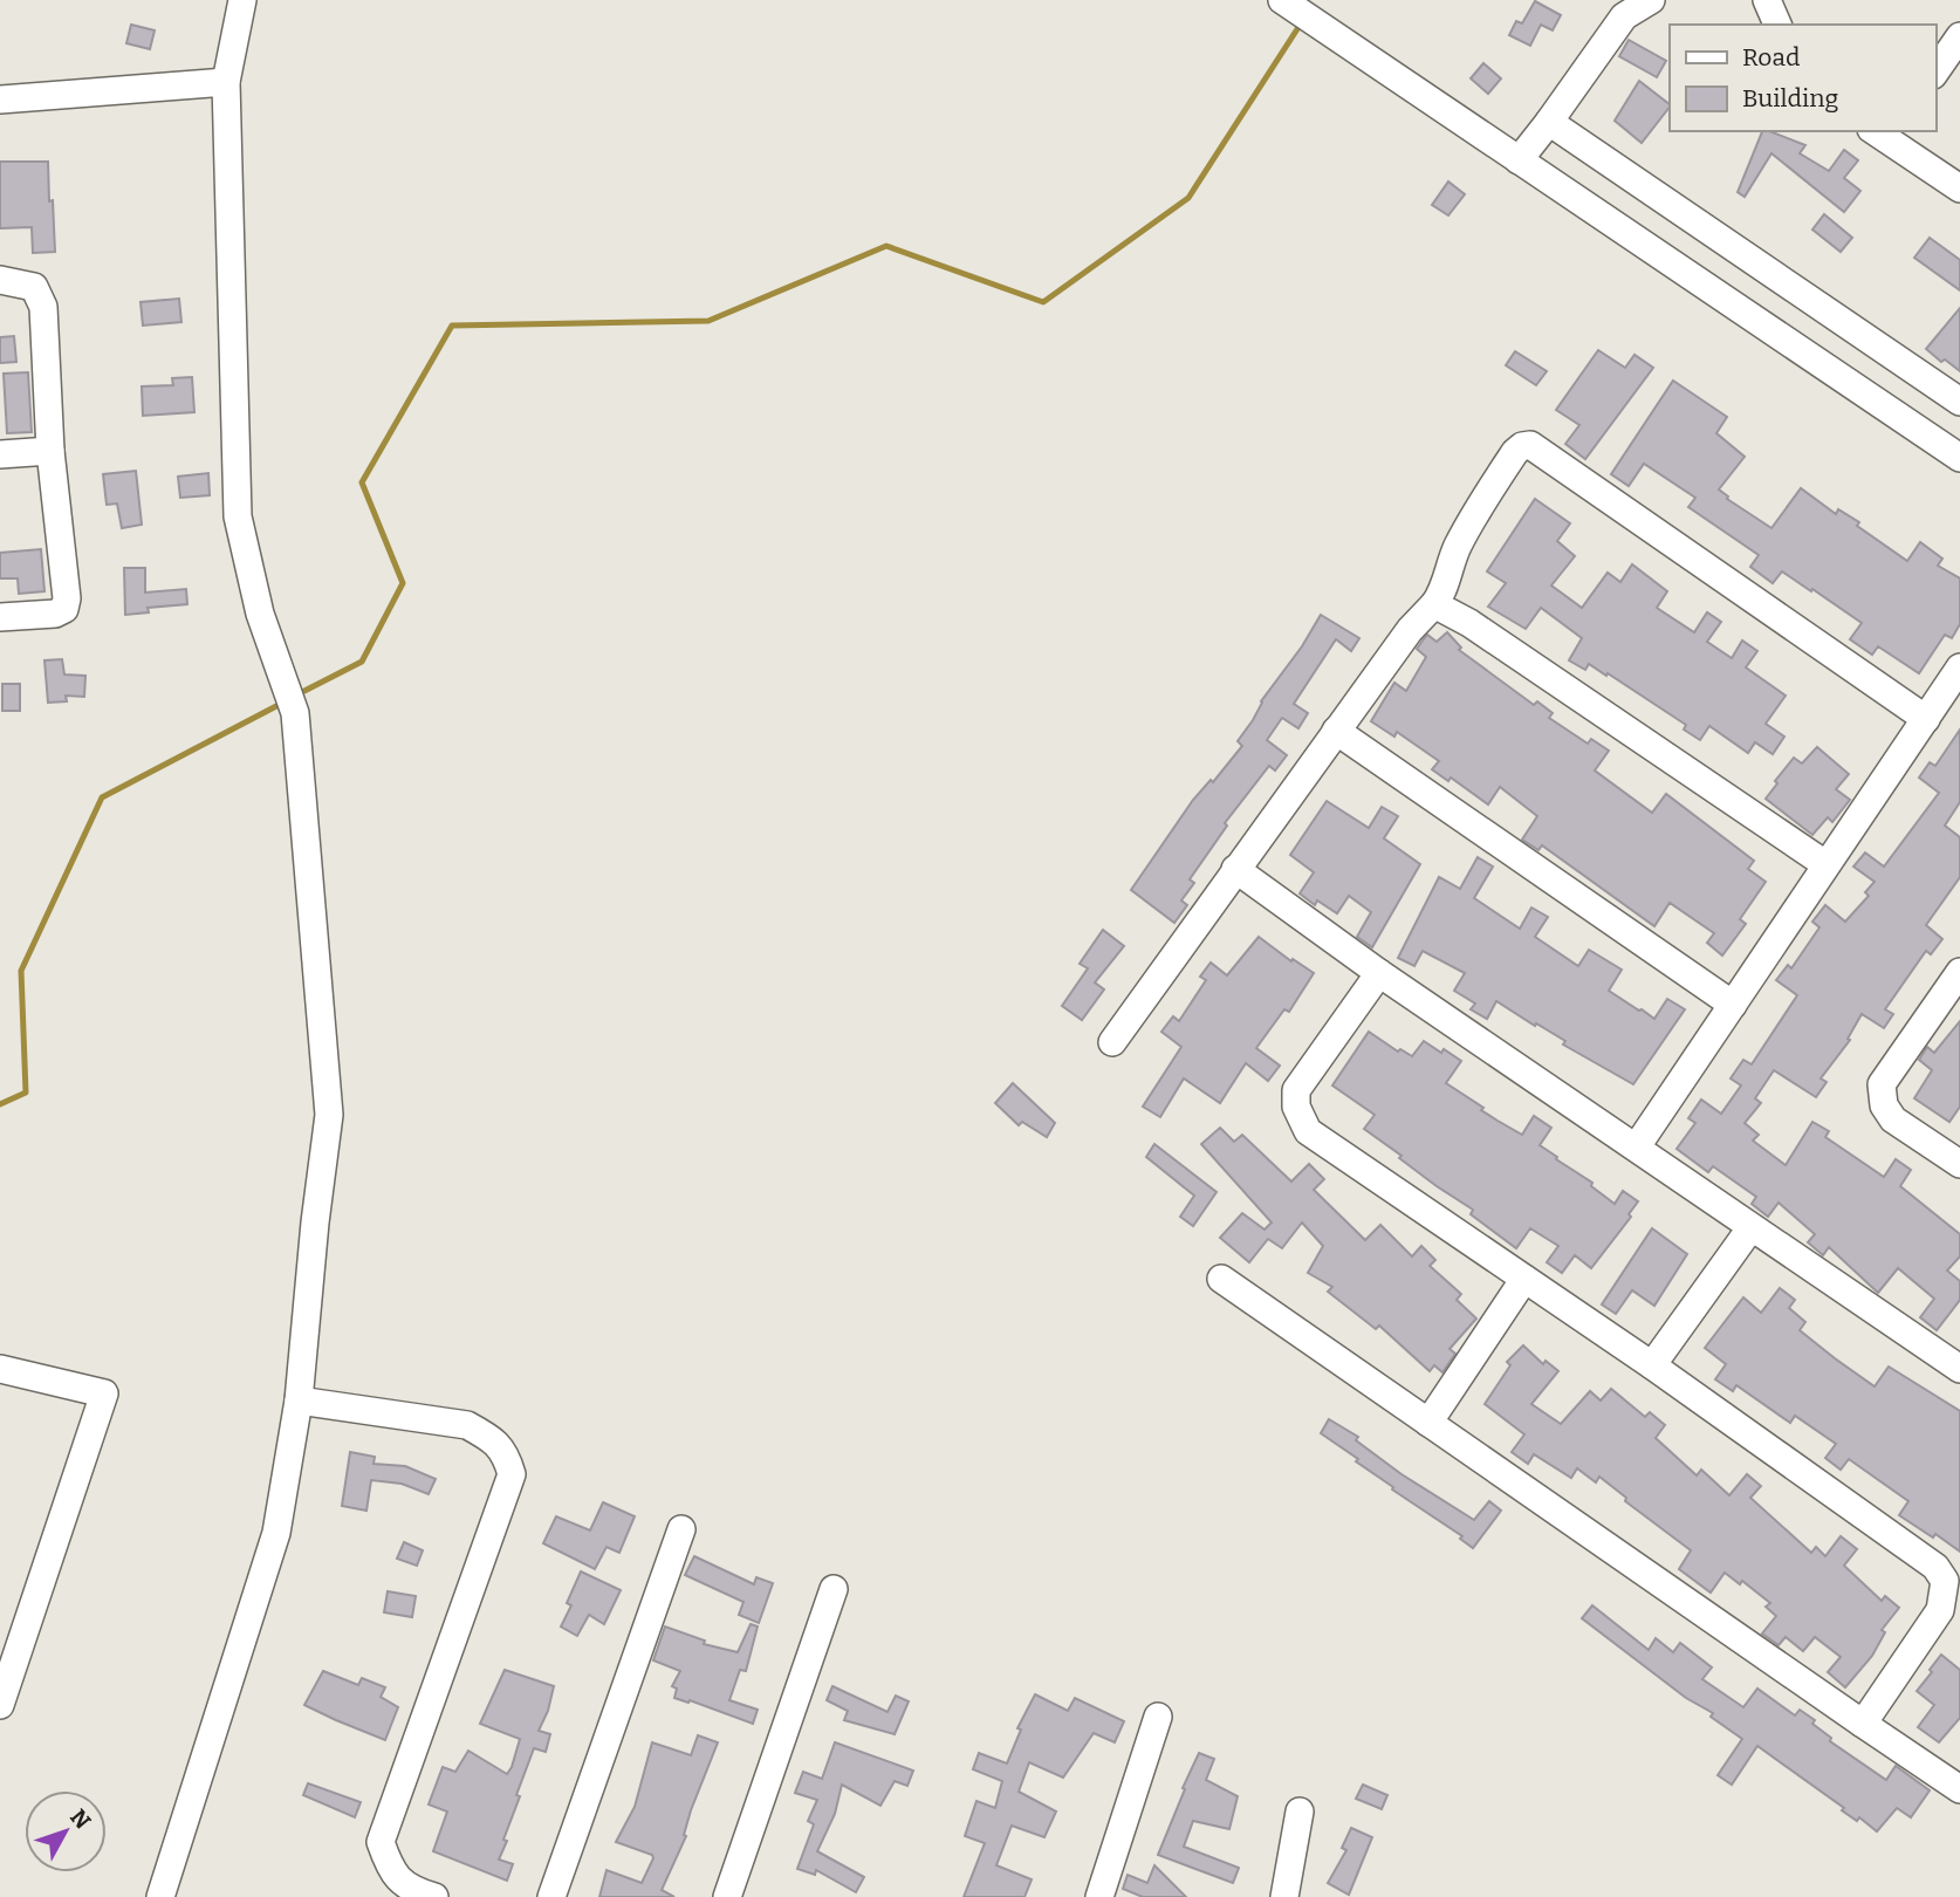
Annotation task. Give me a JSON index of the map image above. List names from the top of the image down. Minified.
{"legend":["Road","Building"],"north":"top right"}
